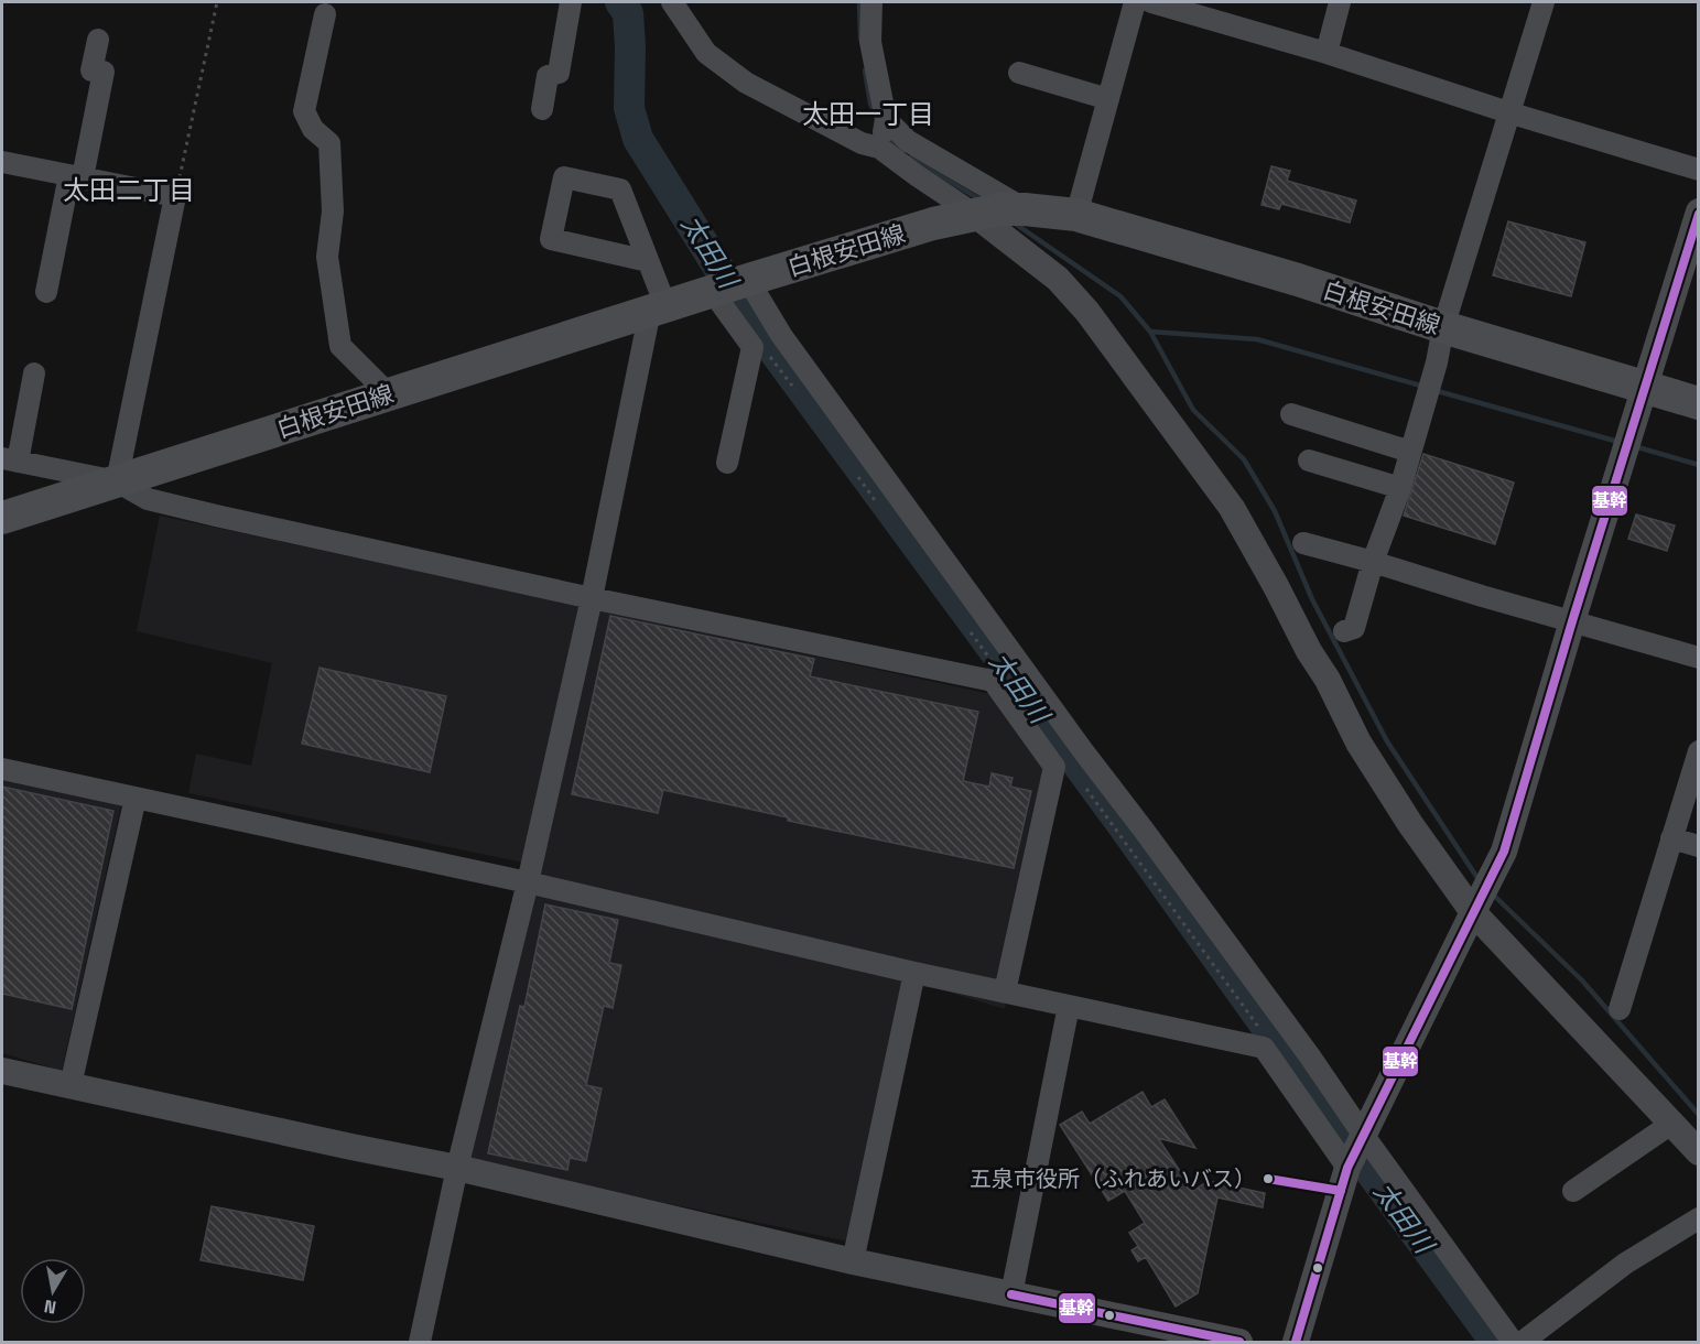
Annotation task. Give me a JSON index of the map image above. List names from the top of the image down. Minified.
{"streets":{"main road":["白根安田線"]},"districts":["太田一丁目","太田二丁目"],"water":["太田川"],"places":["五泉市役所（ふれあいバス）"],"lines":["transit line 基幹"],"north":"bottom"}
